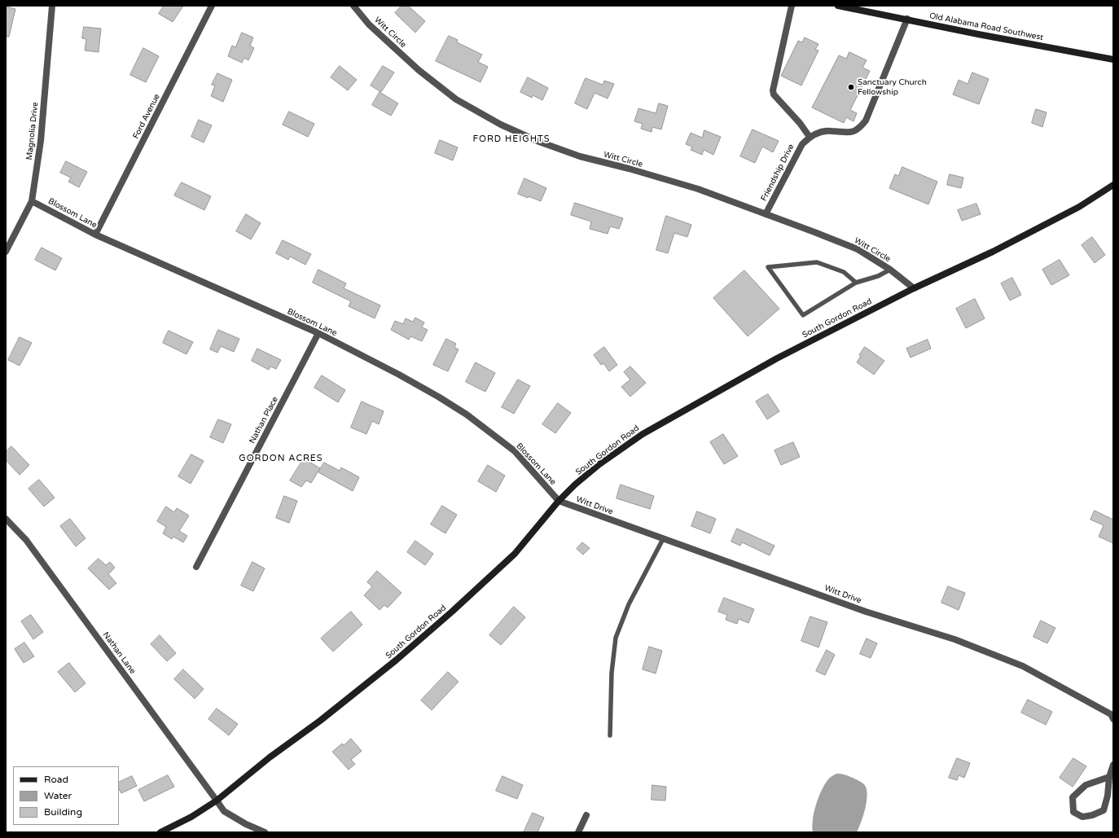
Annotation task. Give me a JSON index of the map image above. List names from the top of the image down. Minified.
{"streets":{"street":["Old Alabama Road Southwest","Witt Circle","Ford Avenue","Magnolia Drive","Friendship Drive","Blossom Lane","South Gordon Road","Nathan Place","Witt Drive","Nathan Lane"]},"crossings":[["Witt Circle","Friendship Drive"],["Witt Circle","South Gordon Road"],["Ford Avenue","Blossom Lane"],["Magnolia Drive","Blossom Lane"],["Blossom Lane","South Gordon Road"],["Blossom Lane","Nathan Place"],["Blossom Lane","Witt Drive"],["South Gordon Road","Witt Drive"],["South Gordon Road","Nathan Lane"]],"districts":["FORD HEIGHTS","GORDON ACRES"],"places":["Sanctuary Church Fellowship"],"legend":["Road","Water","Building"]}
